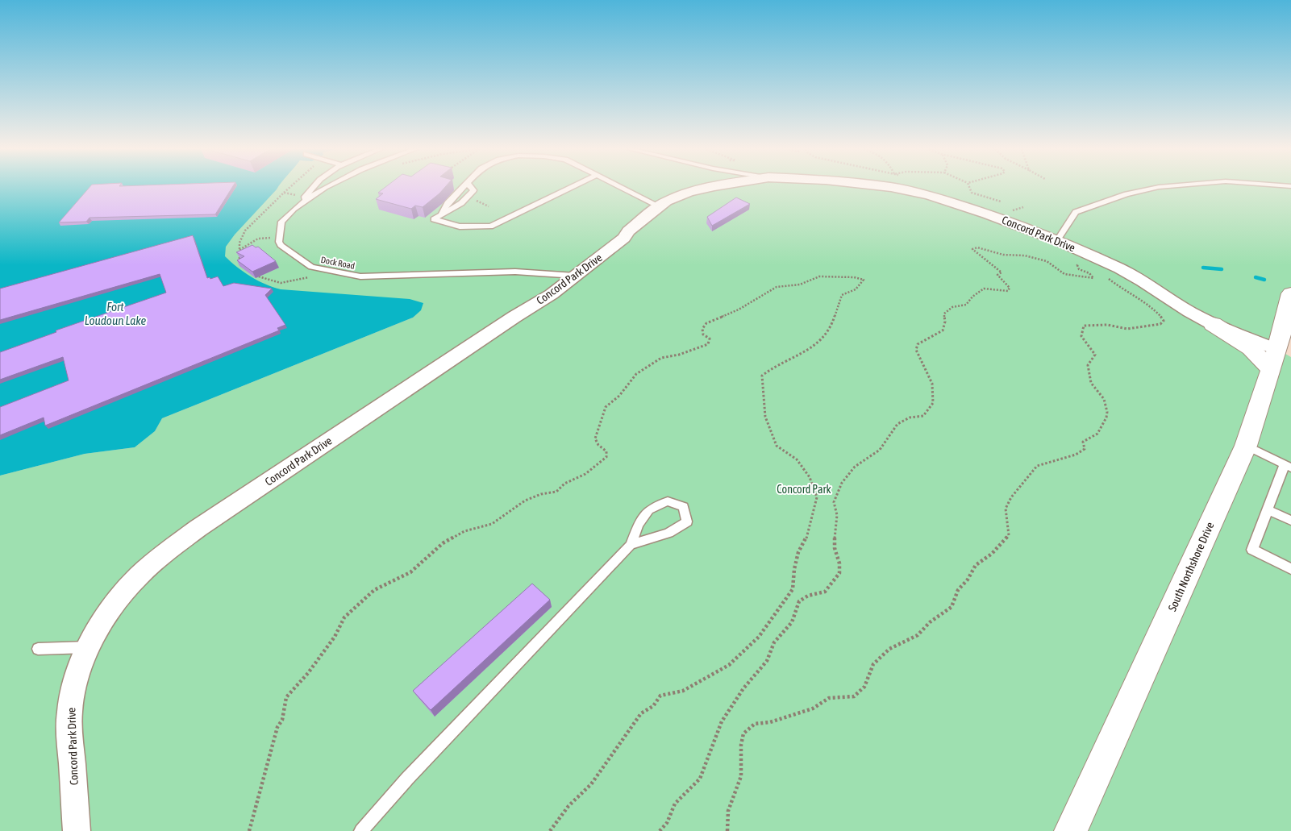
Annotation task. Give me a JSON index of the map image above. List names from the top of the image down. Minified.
{"streets":{"main road":["South Northshore Drive"],"street":["Concord Park Drive"],"lane":["Dock Road"]},"crossings":[["Concord Park Drive","Dock Road"]],"water":["Fort Loudoun Lake"],"parks":["Concord Park"]}
